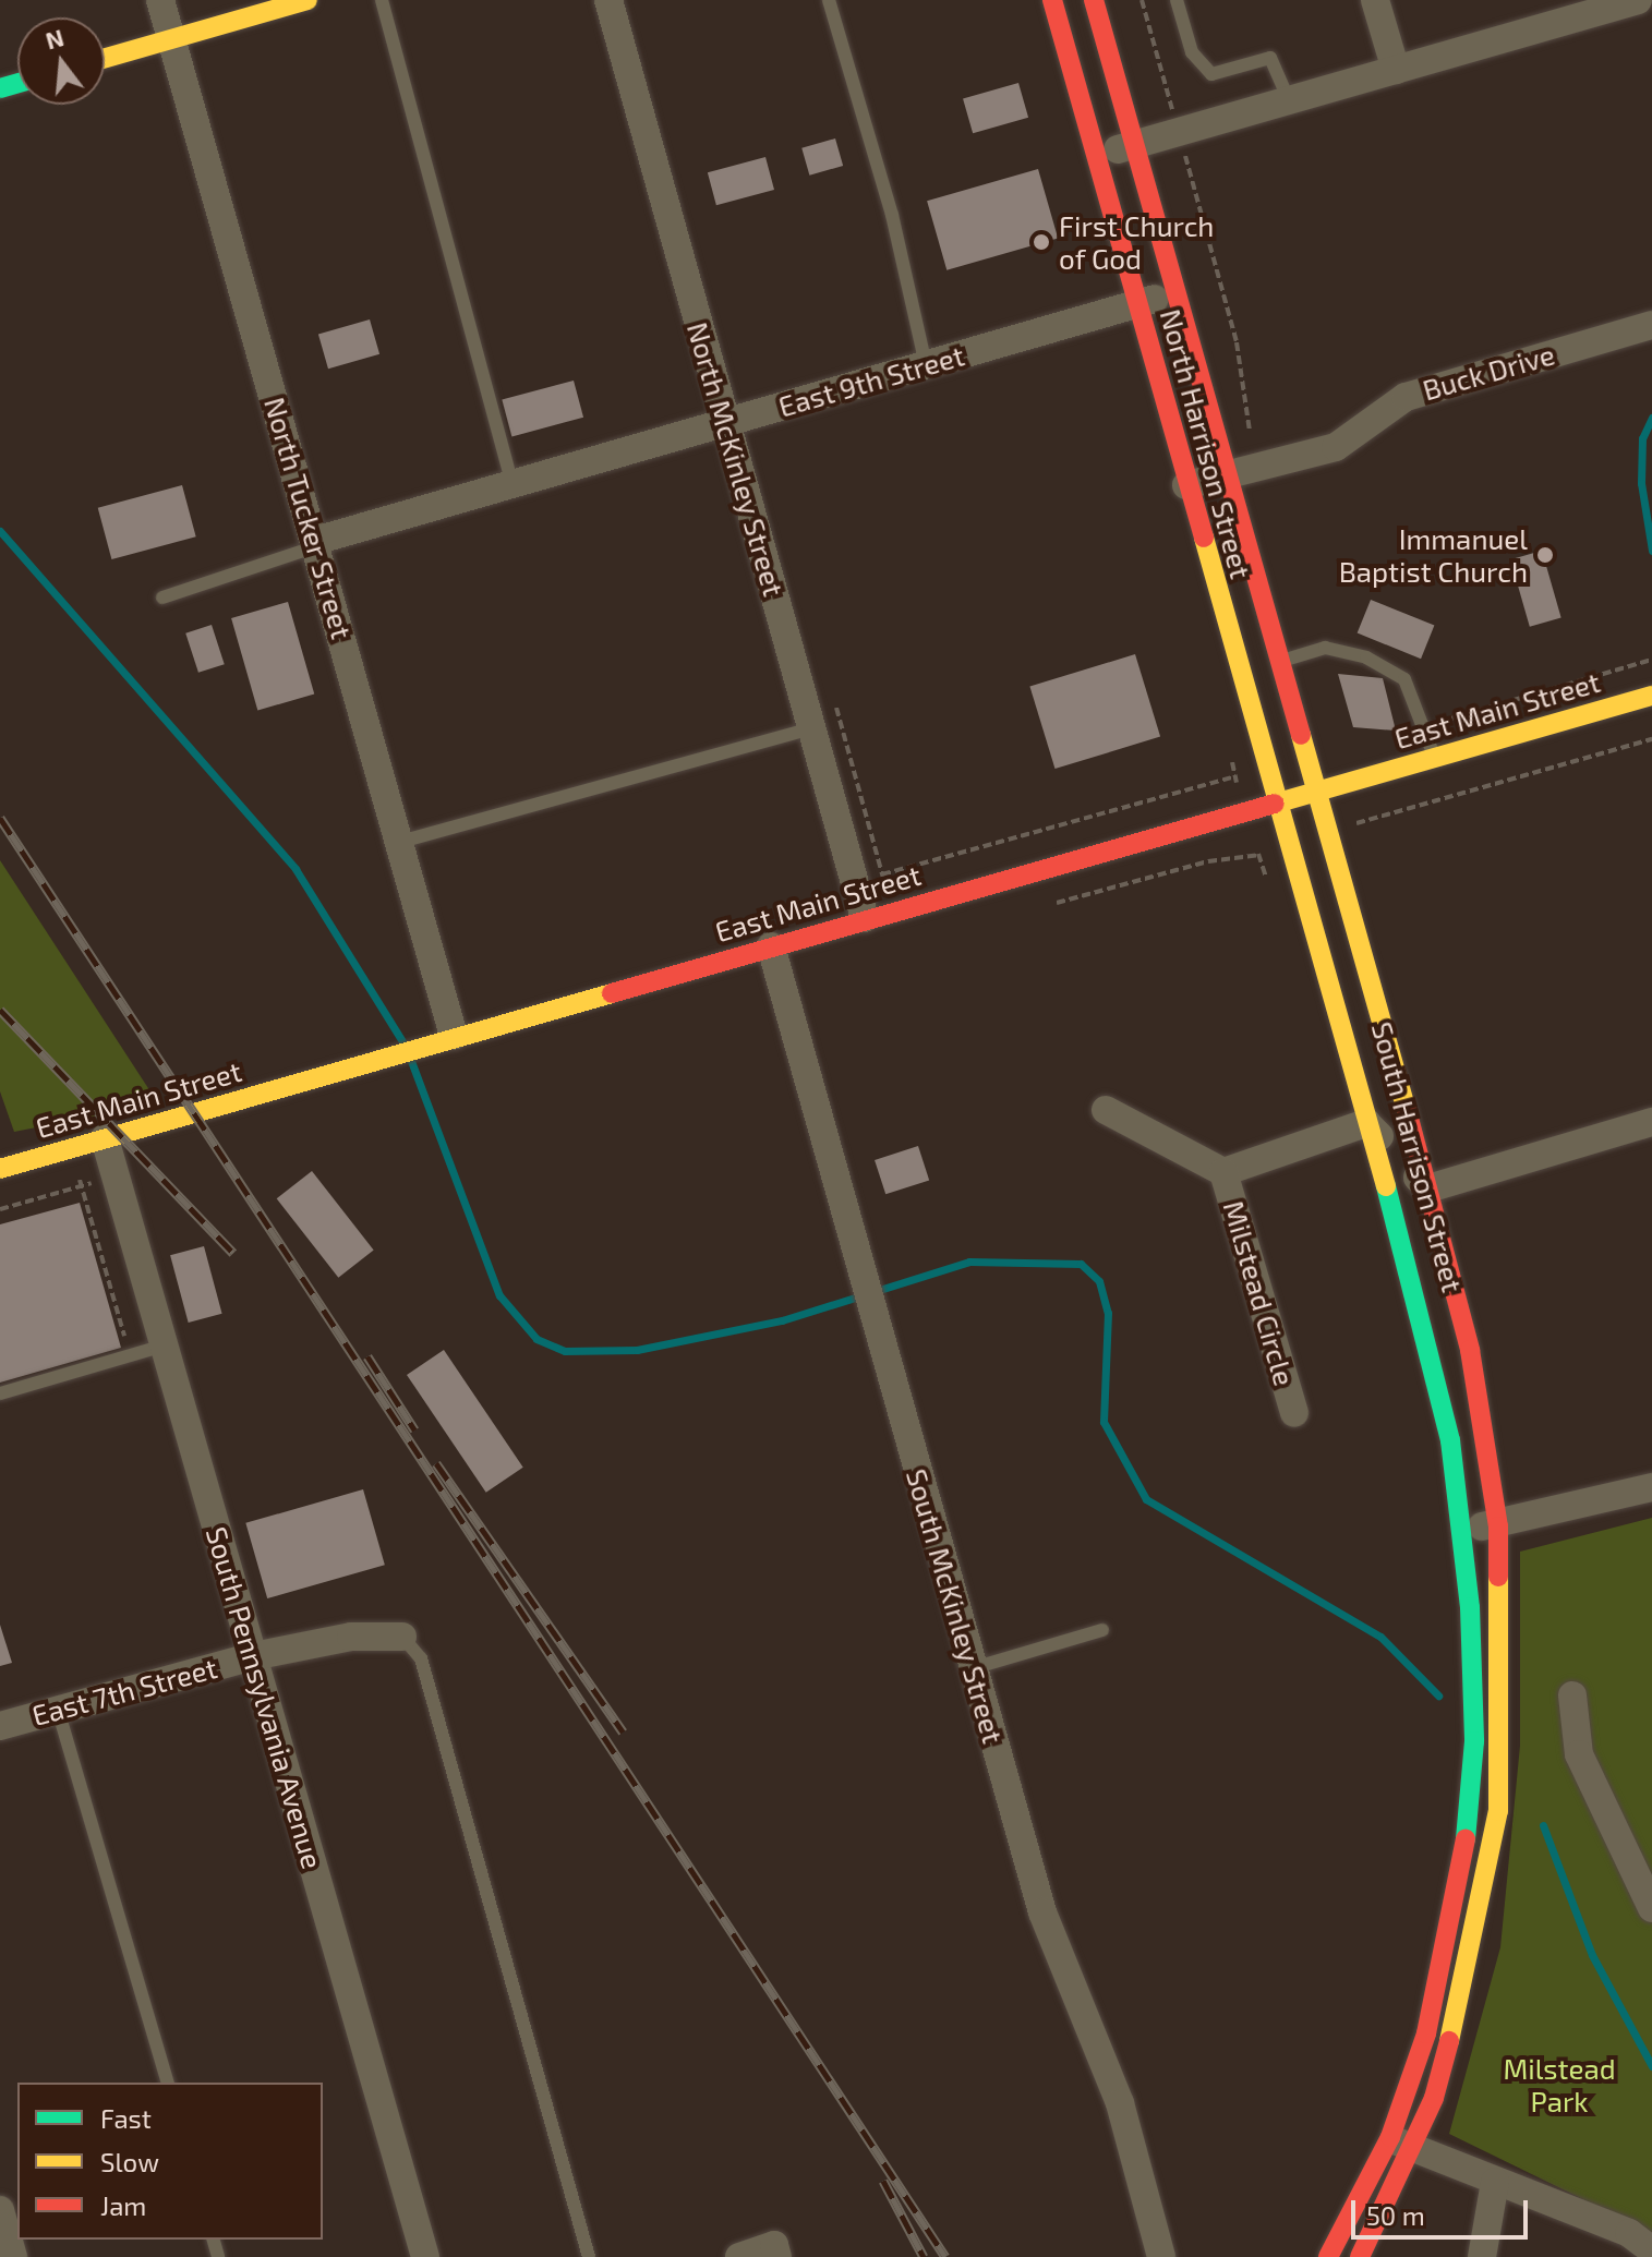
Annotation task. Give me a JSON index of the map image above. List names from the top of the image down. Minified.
{"streets":{"main road":["North Harrison Street","East Main Street","South Harrison Street"],"street":["Buck Drive","East 9th Street","North McKinley Street","North Tucker Street","Milstead Circle","South McKinley Street","East 7th Street","South Pennsylvania Avenue"]},"crossings":[["Buck Drive","North Harrison Street"],["East 9th Street","North Harrison Street"],["East 9th Street","North McKinley Street"],["East 9th Street","North Tucker Street"],["North Harrison Street","East Main Street"],["North Harrison Street","South Harrison Street"],["North McKinley Street","East Main Street"],["North Tucker Street","East Main Street"],["East Main Street","South Harrison Street"],["East Main Street","South McKinley Street"],["East Main Street","South Pennsylvania Avenue"],["East 7th Street","South Pennsylvania Avenue"]],"parks":["Milstead Park"],"places":["First Church of God","Immanuel Baptist Church"],"legend":["Fast","Slow","Jam"],"scale_bar":"50 m","north":"top"}
